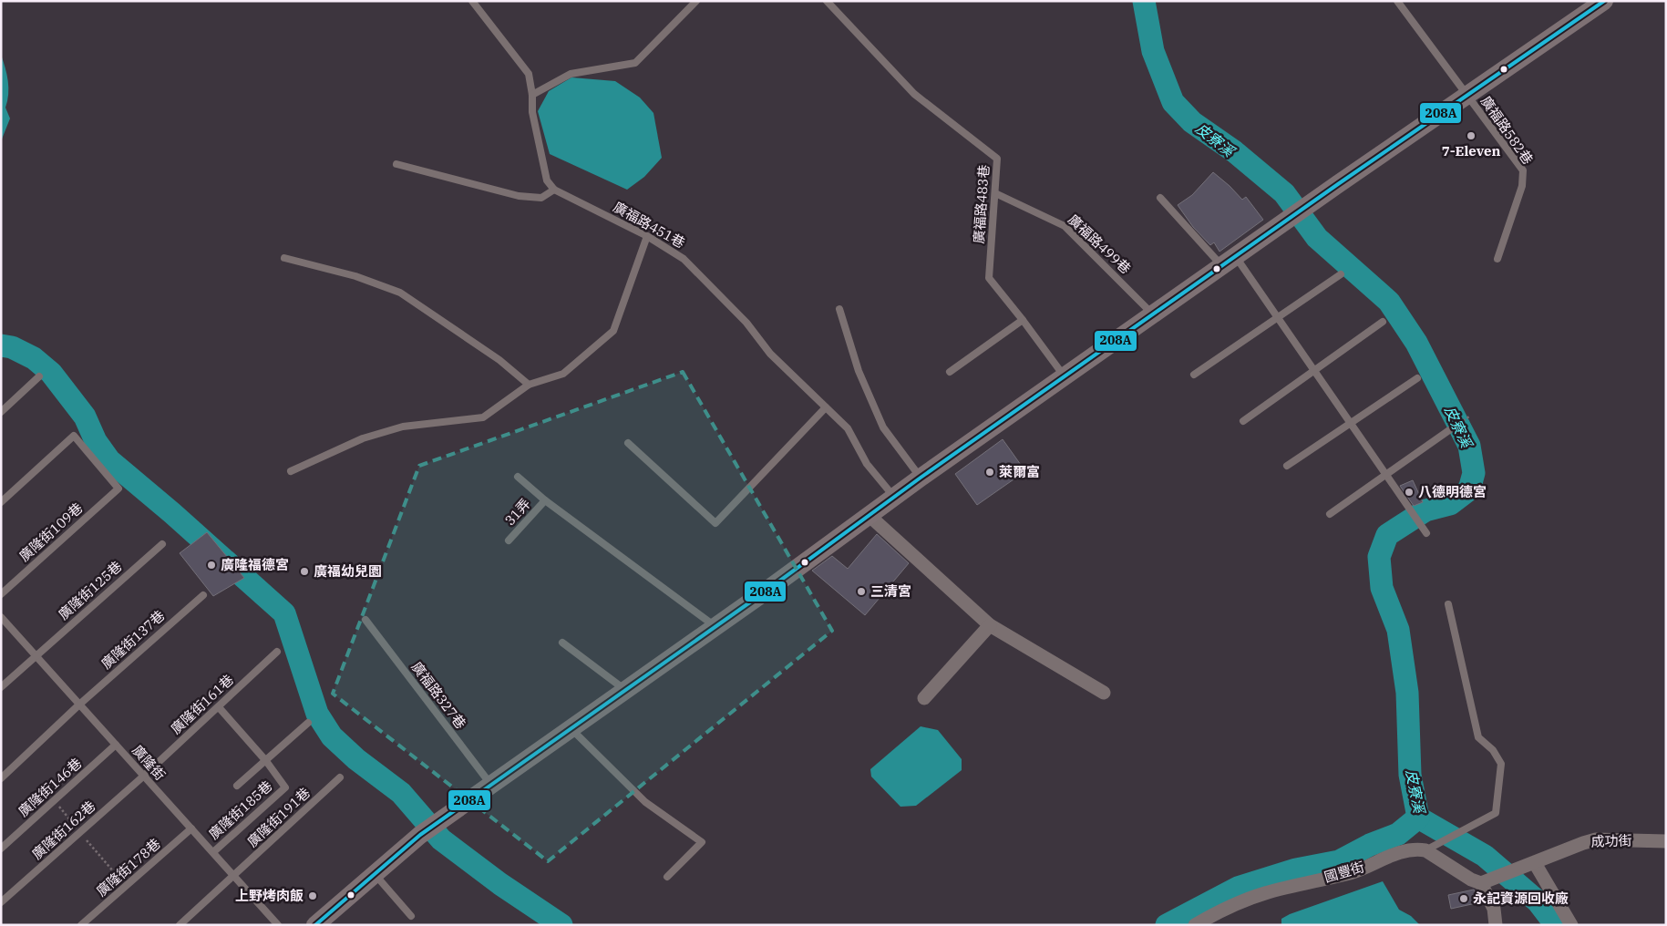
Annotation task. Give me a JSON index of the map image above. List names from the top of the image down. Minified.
{"streets":{"street":["成功街","國豐街"],"lane":["廣福路582巷","廣福路483巷","廣福路451巷","廣福路499巷","31弄","廣隆街109巷","廣隆街125巷","廣隆街137巷","廣福路327巷","廣隆街161巷","廣隆街","廣隆街146巷","廣隆街185巷","廣隆街191巷","廣隆街162巷","廣隆街178巷"]},"crossings":[["廣福路483巷","廣福路499巷"],["廣隆街125巷","廣隆街"],["廣隆街137巷","廣隆街"],["廣隆街161巷","廣隆街"],["廣隆街161巷","廣隆街162巷"],["廣隆街","廣隆街146巷"],["廣隆街","廣隆街185巷"],["廣隆街","廣隆街191巷"],["廣隆街","廣隆街162巷"],["廣隆街","廣隆街178巷"]],"water":["皮寮溪"],"places":["7-Eleven","萊爾富","八德明德宮","廣隆福德宮","廣福幼兒園","三清宮","上野烤肉飯","永記資源回收廠"],"lines":["transit line 208A"]}
